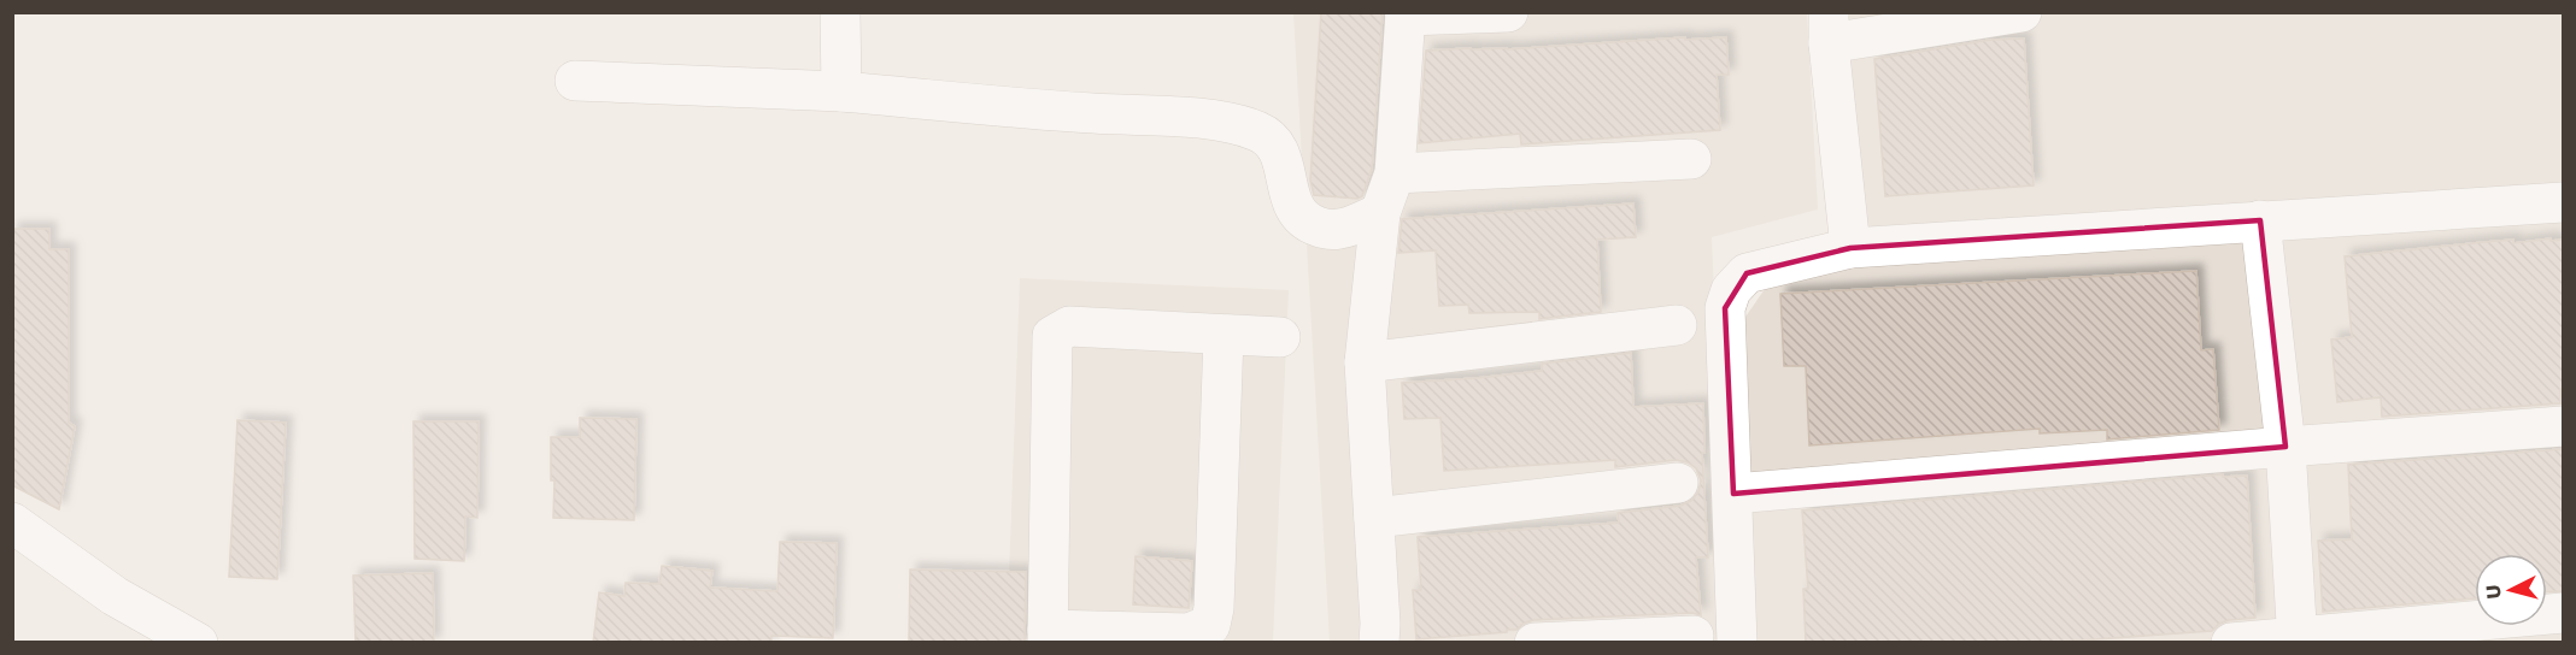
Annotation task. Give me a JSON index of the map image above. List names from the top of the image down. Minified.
{"north":"left"}
